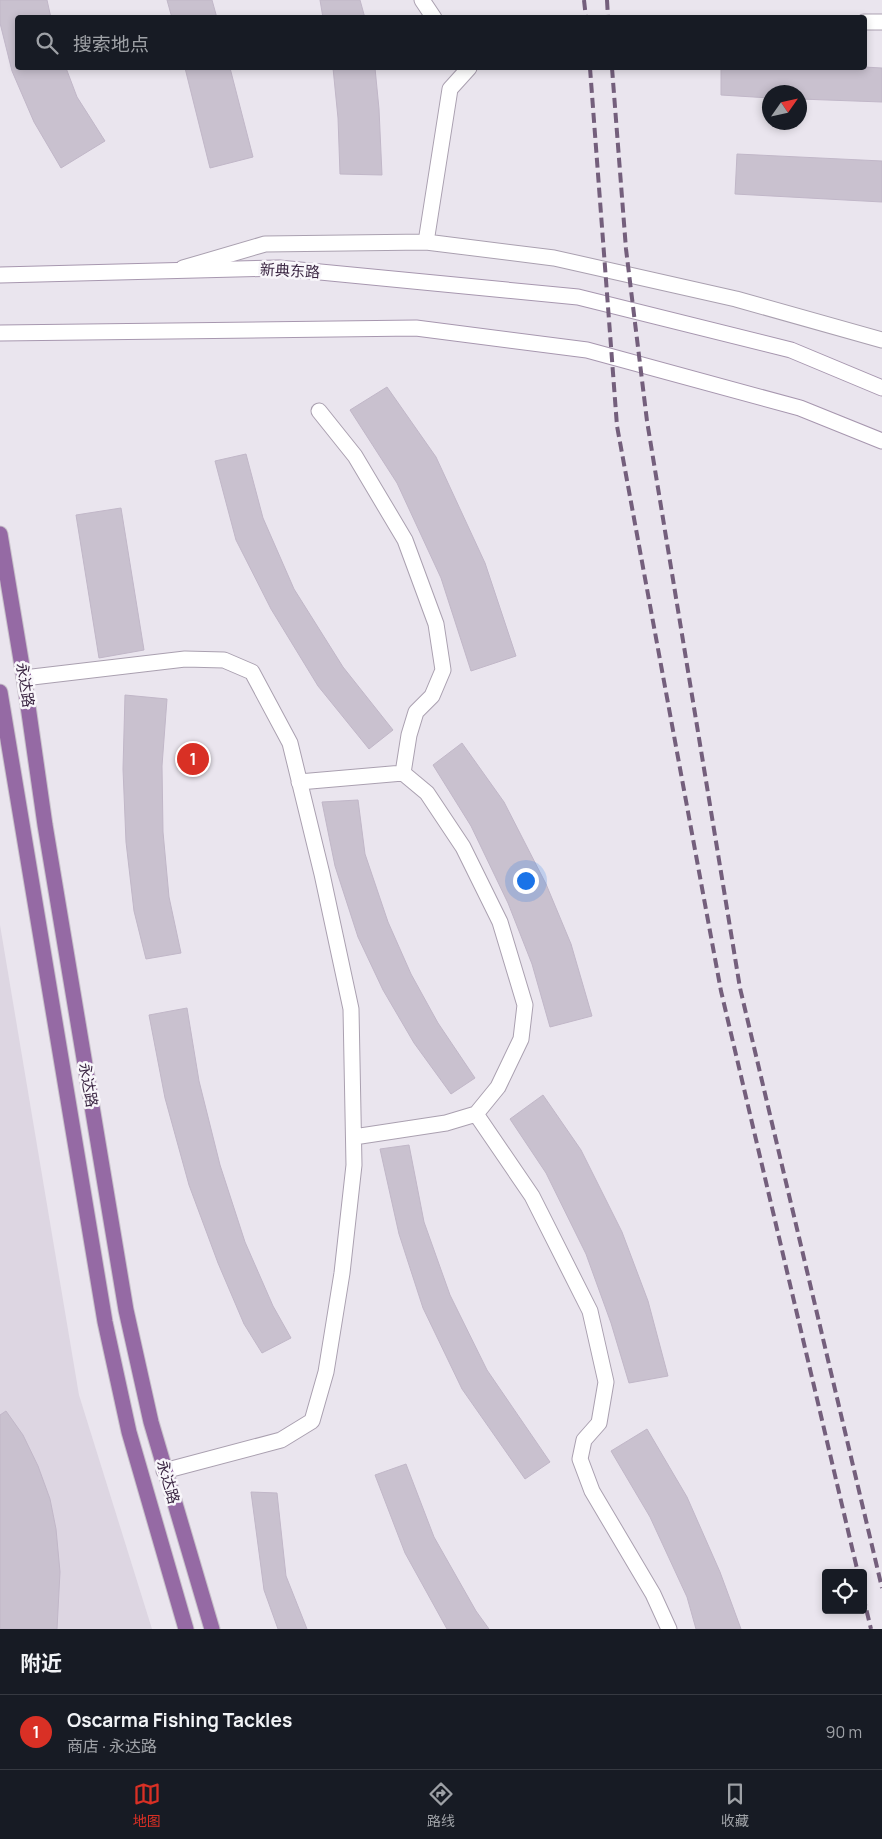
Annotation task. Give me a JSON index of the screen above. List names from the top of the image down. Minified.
{"streets":{"main road":["新典东路","永达路"]},"north":"top right","page":{"search":"搜索地点","pins":"1","heading":"附近","list":[{"mark":"1","name":"Oscarma Fishing Tackles","note":"商店 · 永达路","value":"90 m"}],"nav":["地图","路线","收藏"]}}
